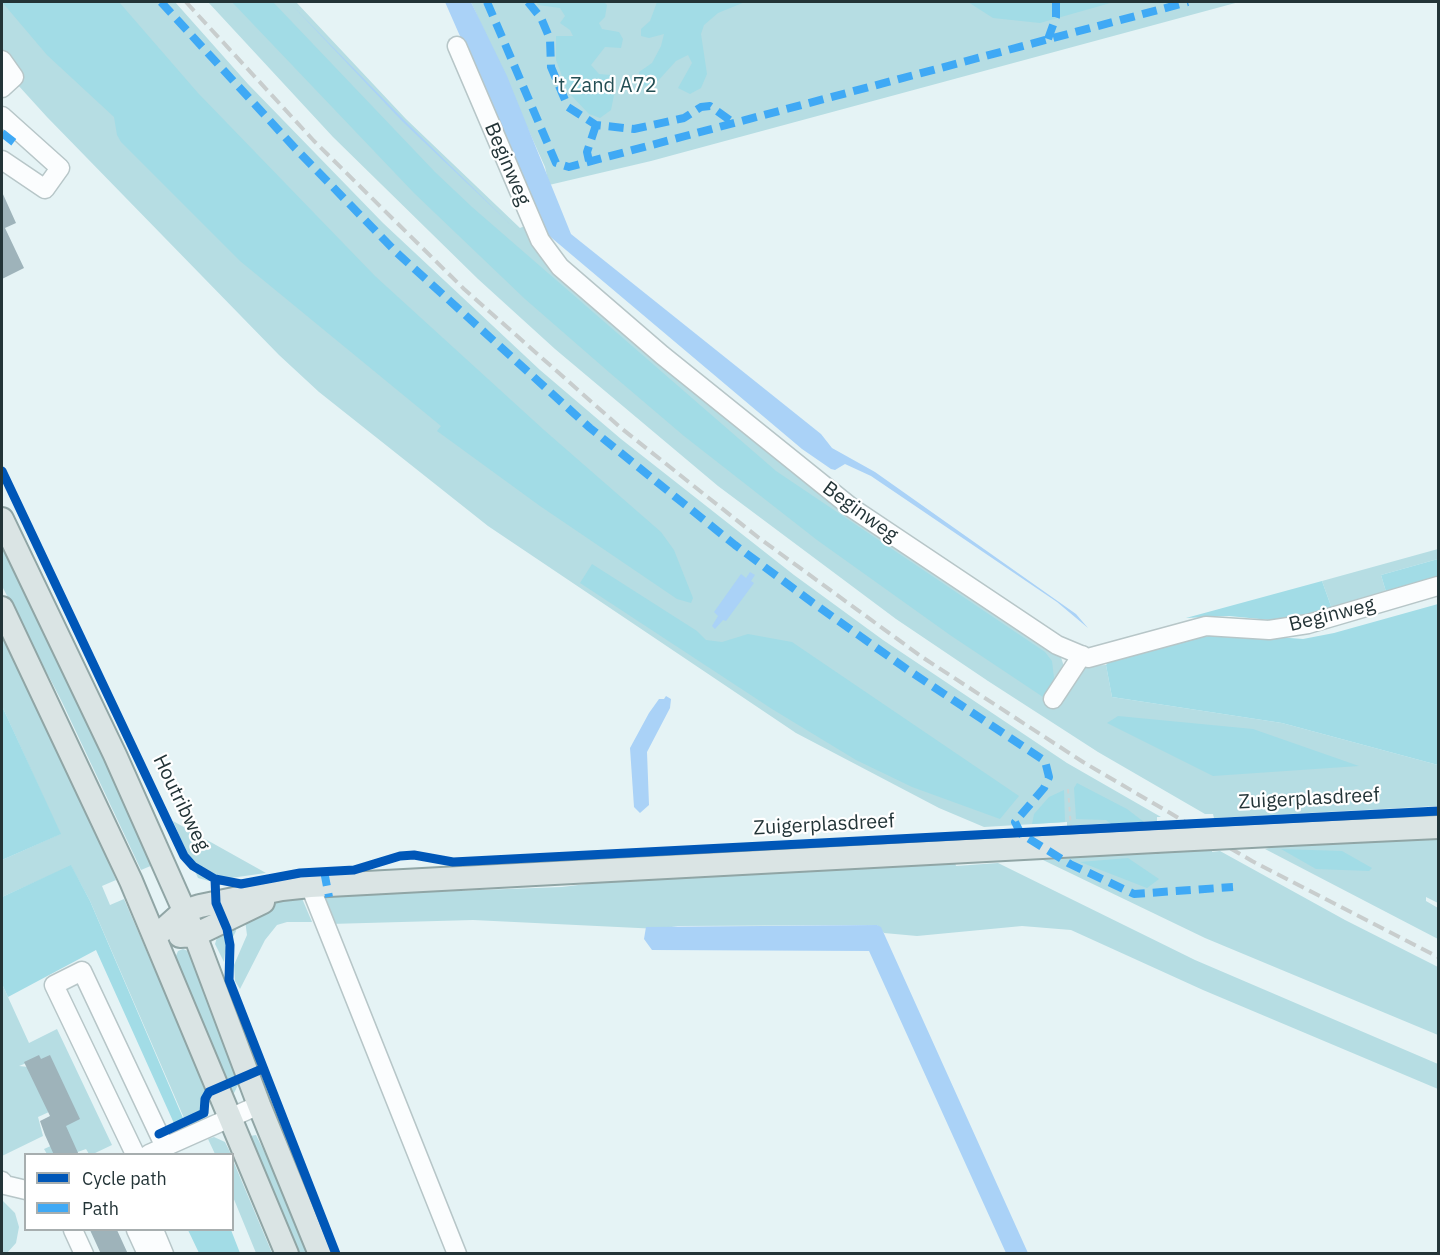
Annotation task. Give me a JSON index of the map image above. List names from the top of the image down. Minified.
{"streets":{"main road":["Zuigerplasdreef","Houtribweg"],"street":["Beginweg"]},"crossings":[["Zuigerplasdreef","Houtribweg"]],"parks":["'t Zand A72"],"legend":["Cycle path","Path"]}
